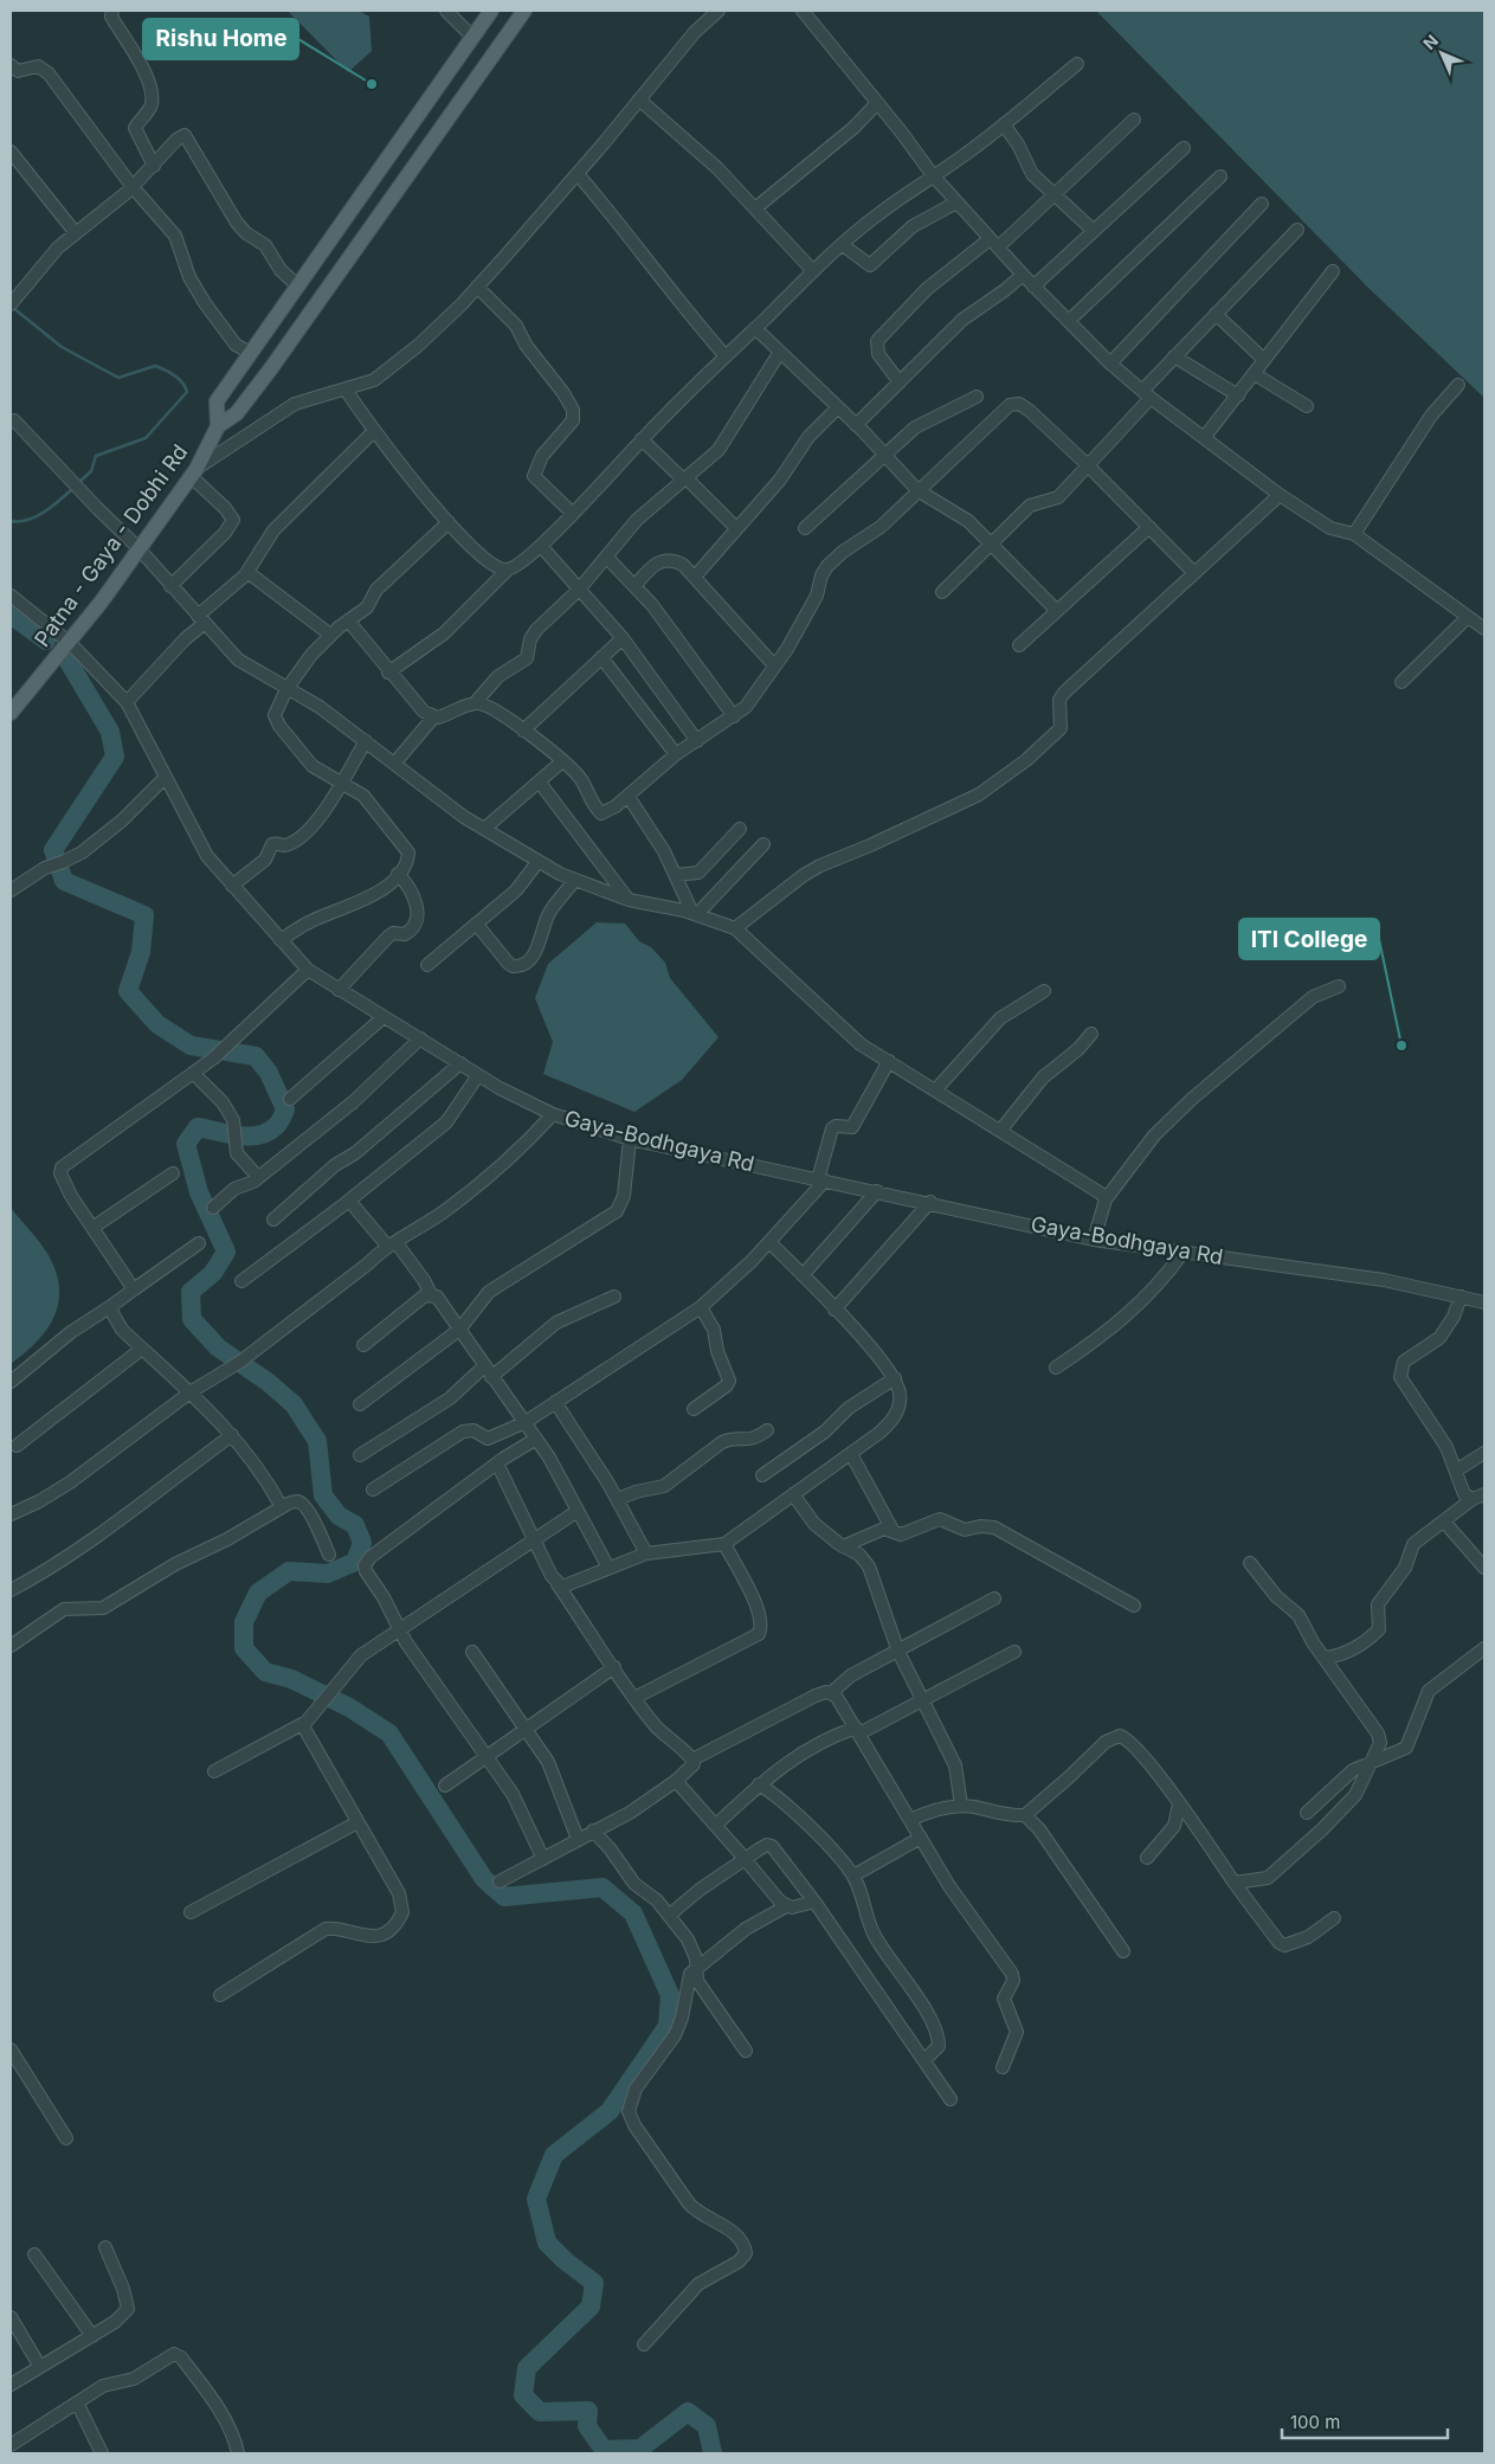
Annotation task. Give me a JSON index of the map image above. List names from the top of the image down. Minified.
{"streets":{"main road":["Patna - Gaya - Dobhi Rd"],"street":["Gaya-Bodhgaya Rd"]},"crossings":[["Patna - Gaya - Dobhi Rd","Gaya-Bodhgaya Rd"]],"places":["Rishu Home","ITI College"],"scale_bar":"100 m","north":"top left"}
